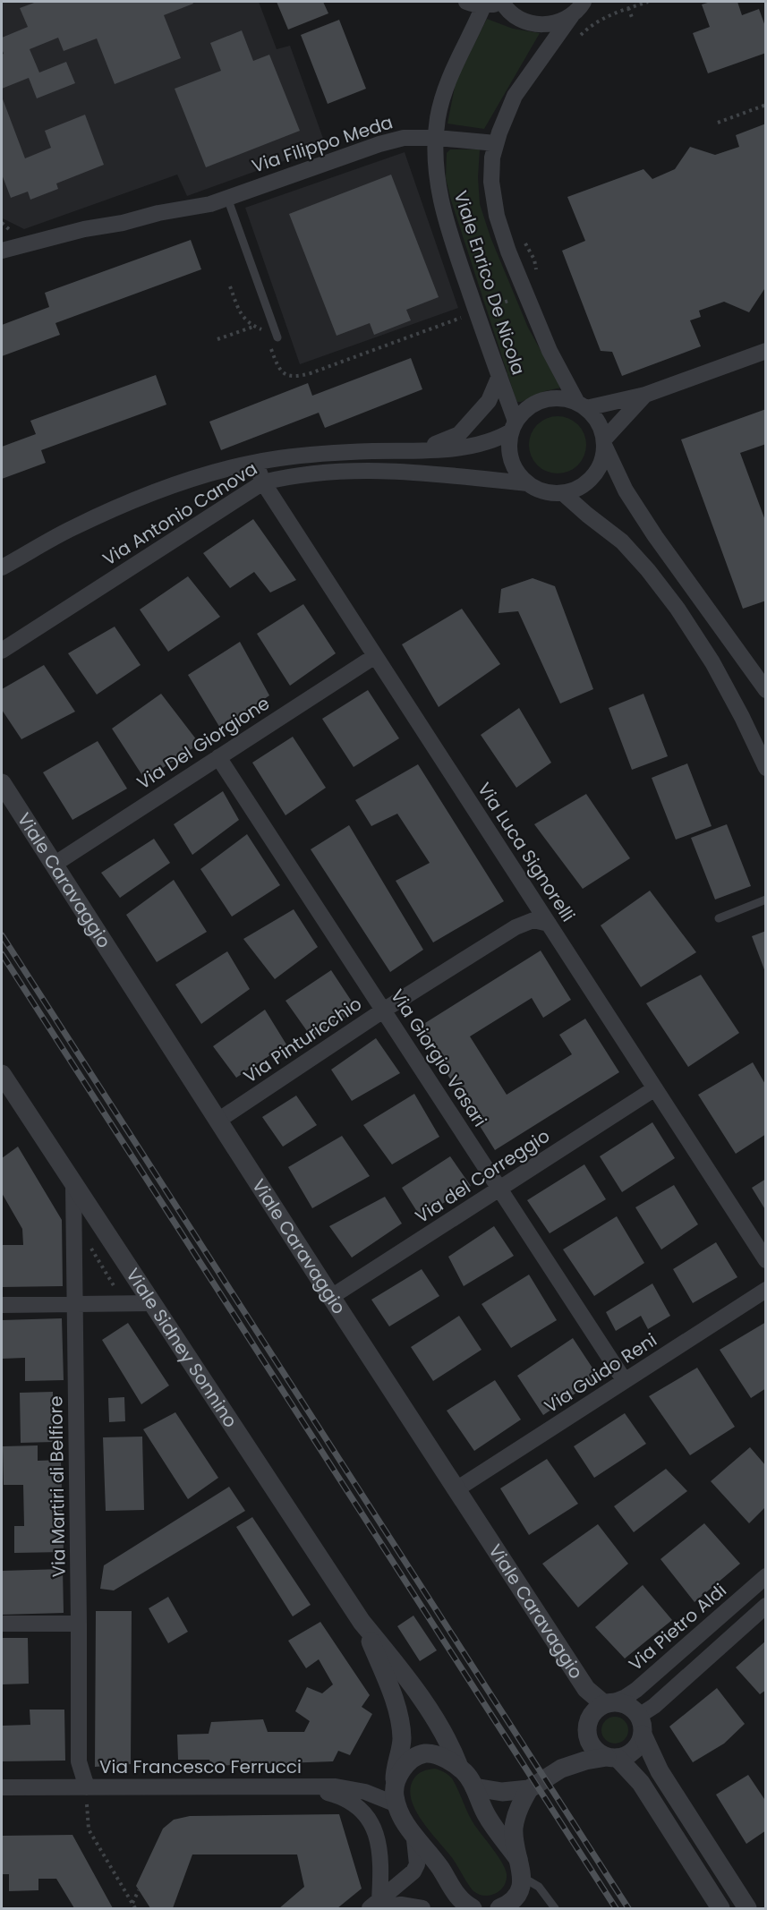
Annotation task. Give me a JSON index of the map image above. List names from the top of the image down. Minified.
{"streets":{"street":["Via Filippo Meda","Viale Enrico De Nicola","Via Antonio Canova","Via Del Giorgione","Via Luca Signorelli","Viale Caravaggio","Via Pinturicchio","Via Giorgio Vasari","Via del Correggio","Viale Sidney Sonnino","Via Guido Reni","Via Martiri di Belfiore","Via Pietro Aldi","Via Francesco Ferrucci"]},"crossings":[["Via Filippo Meda","Viale Enrico De Nicola"],["Viale Enrico De Nicola","Via Antonio Canova"],["Via Antonio Canova","Via Luca Signorelli"],["Via Del Giorgione","Via Luca Signorelli"],["Via Del Giorgione","Viale Caravaggio"],["Via Del Giorgione","Via Giorgio Vasari"],["Via Luca Signorelli","Via Pinturicchio"],["Via Luca Signorelli","Via del Correggio"],["Viale Caravaggio","Via Pinturicchio"],["Viale Caravaggio","Via del Correggio"],["Viale Caravaggio","Via Guido Reni"],["Viale Caravaggio","Via Pietro Aldi"],["Via Pinturicchio","Via Giorgio Vasari"],["Via Giorgio Vasari","Via del Correggio"],["Via Giorgio Vasari","Via Guido Reni"],["Viale Sidney Sonnino","Via Martiri di Belfiore"],["Viale Sidney Sonnino","Via Francesco Ferrucci"],["Via Martiri di Belfiore","Via Francesco Ferrucci"]]}
